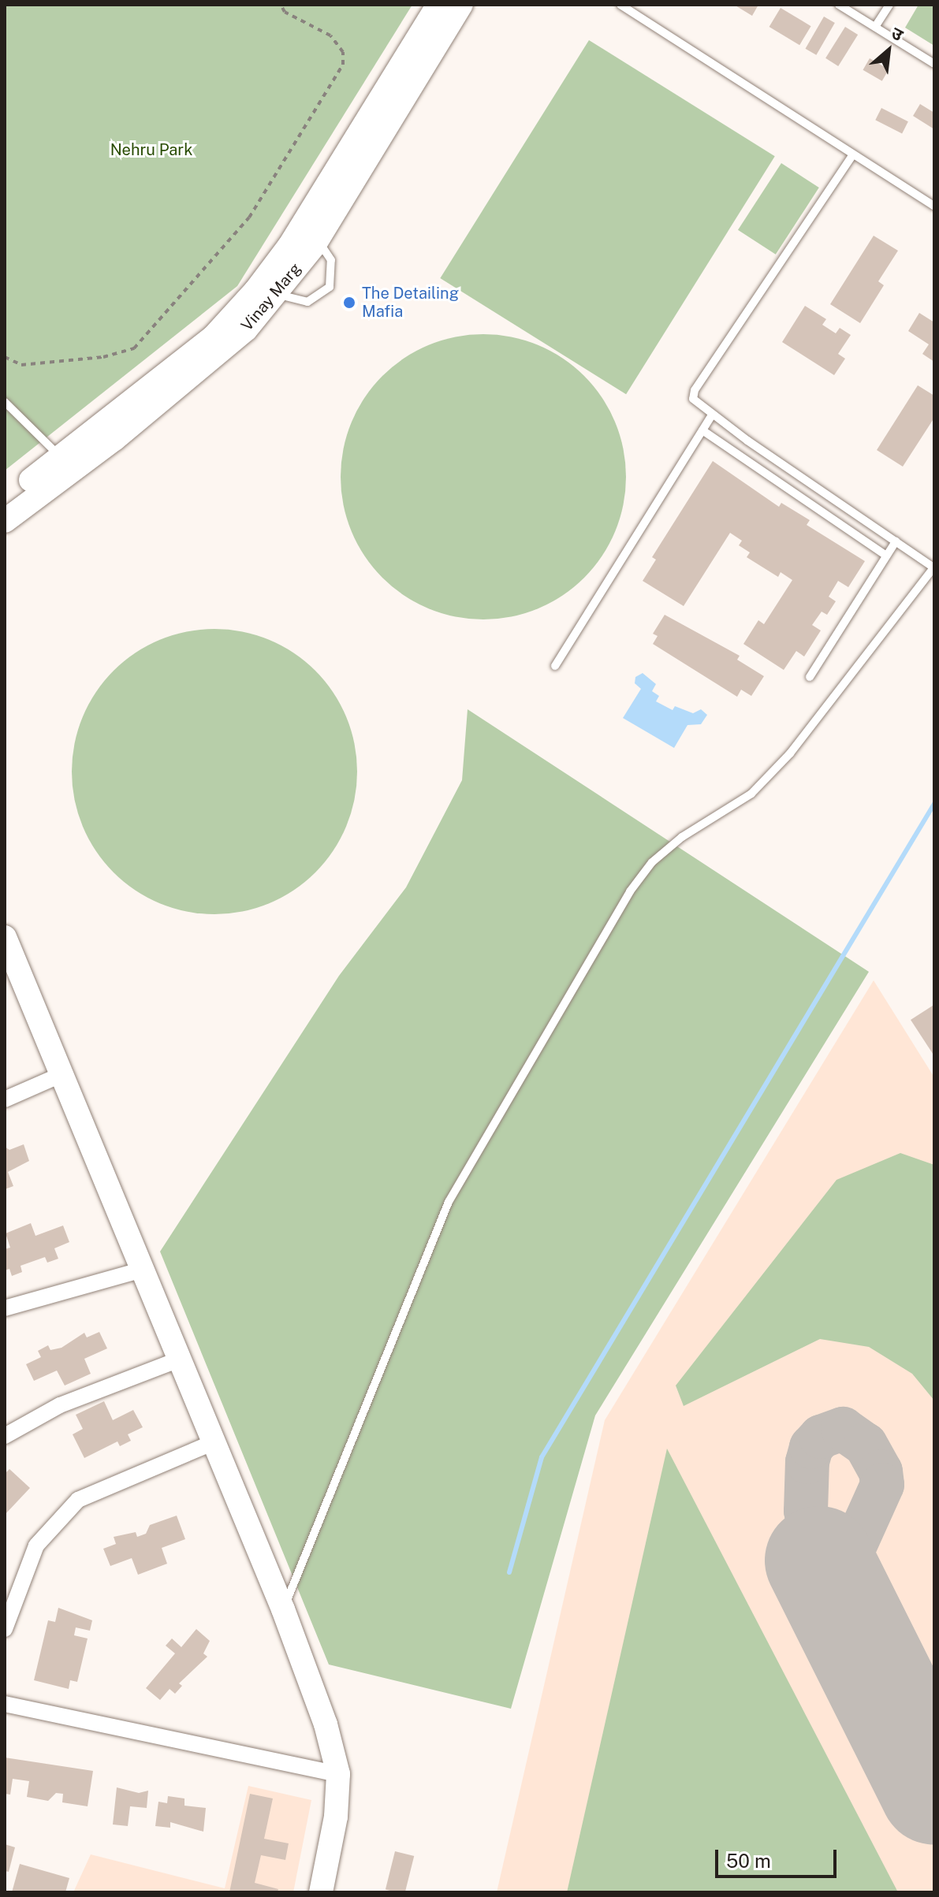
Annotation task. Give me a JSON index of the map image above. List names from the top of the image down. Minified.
{"streets":{"main road":["Vinay Marg"]},"parks":["Nehru Park"],"places":["The Detailing Mafia"],"scale_bar":"50 m","north":"top right"}
